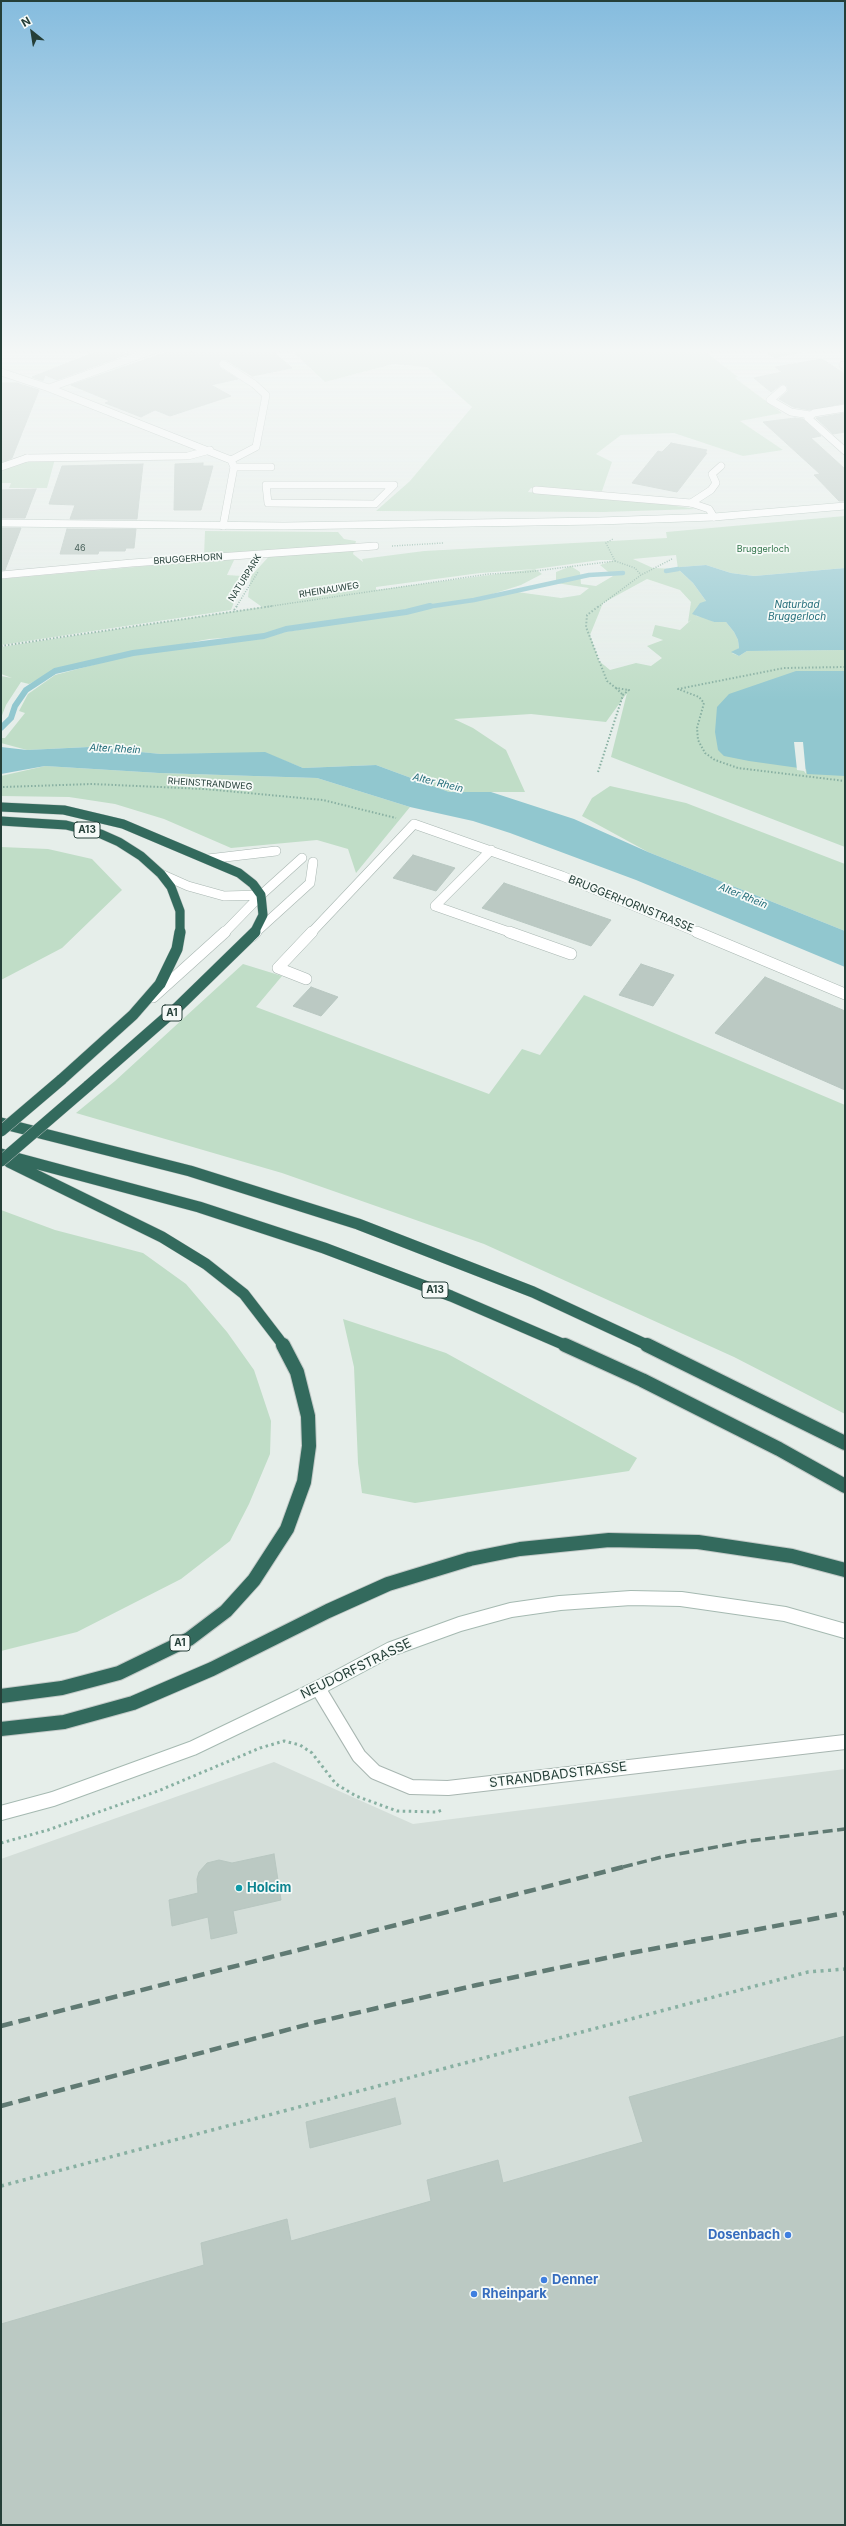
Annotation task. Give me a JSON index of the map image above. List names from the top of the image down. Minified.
{"streets":{"highway":["A13","A1"],"street":["BRUGGERHORN","BRUGGERHORNSTRASSE","NEUDORFSTRASSE","STRANDBADSTRASSE"],"path":["NATURPARK","RHEINAUWEG","RHEINSTRANDWEG"]},"crossings":[["BRUGGERHORN","NATURPARK"],["NATURPARK","RHEINAUWEG"],["RHEINSTRANDWEG","BRUGGERHORNSTRASSE"],["NEUDORFSTRASSE","STRANDBADSTRASSE"]],"water":["Naturbad Bruggerloch","Alter Rhein"],"parks":["Bruggerloch"],"places":["Holcim","Dosenbach","Denner","Rheinpark"],"house_numbers":["46"],"north":"top left"}
